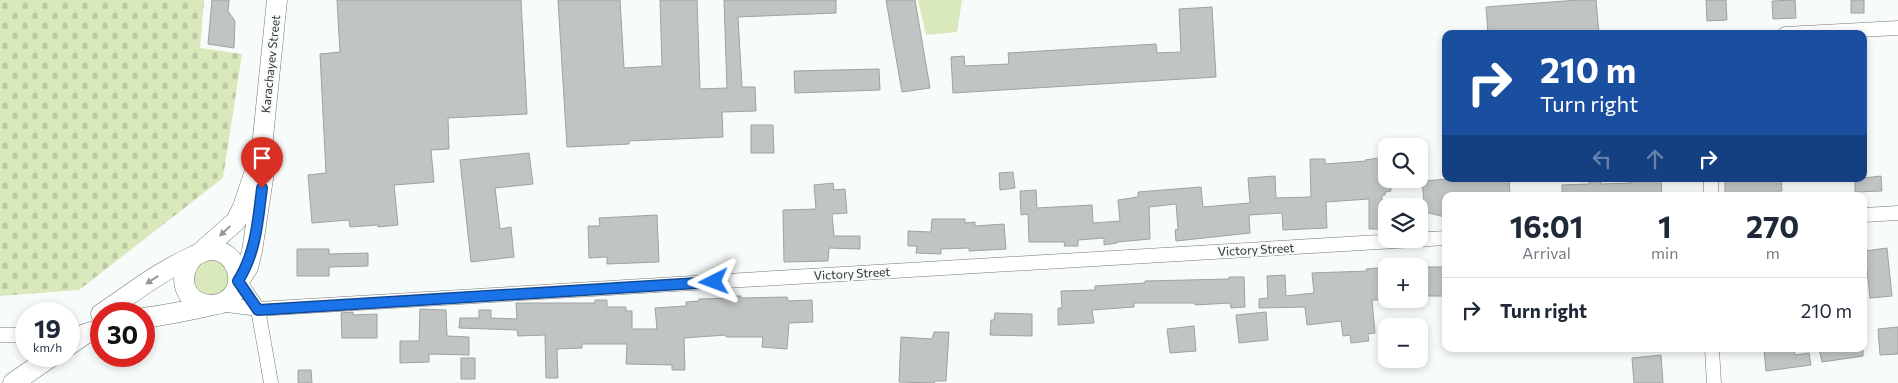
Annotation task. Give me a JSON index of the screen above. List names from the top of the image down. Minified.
{"streets":{"street":["Karachayev Street","Victory Street"]},"page":{"turn":["210 m","Turn right"],"map_buttons":["+","−"],"eta":["16:01","Arrival","1","min","270","m"],"list":[{"name":"Turn right","value":"210 m"}],"speed":"19 km/h","limit":"30"}}
